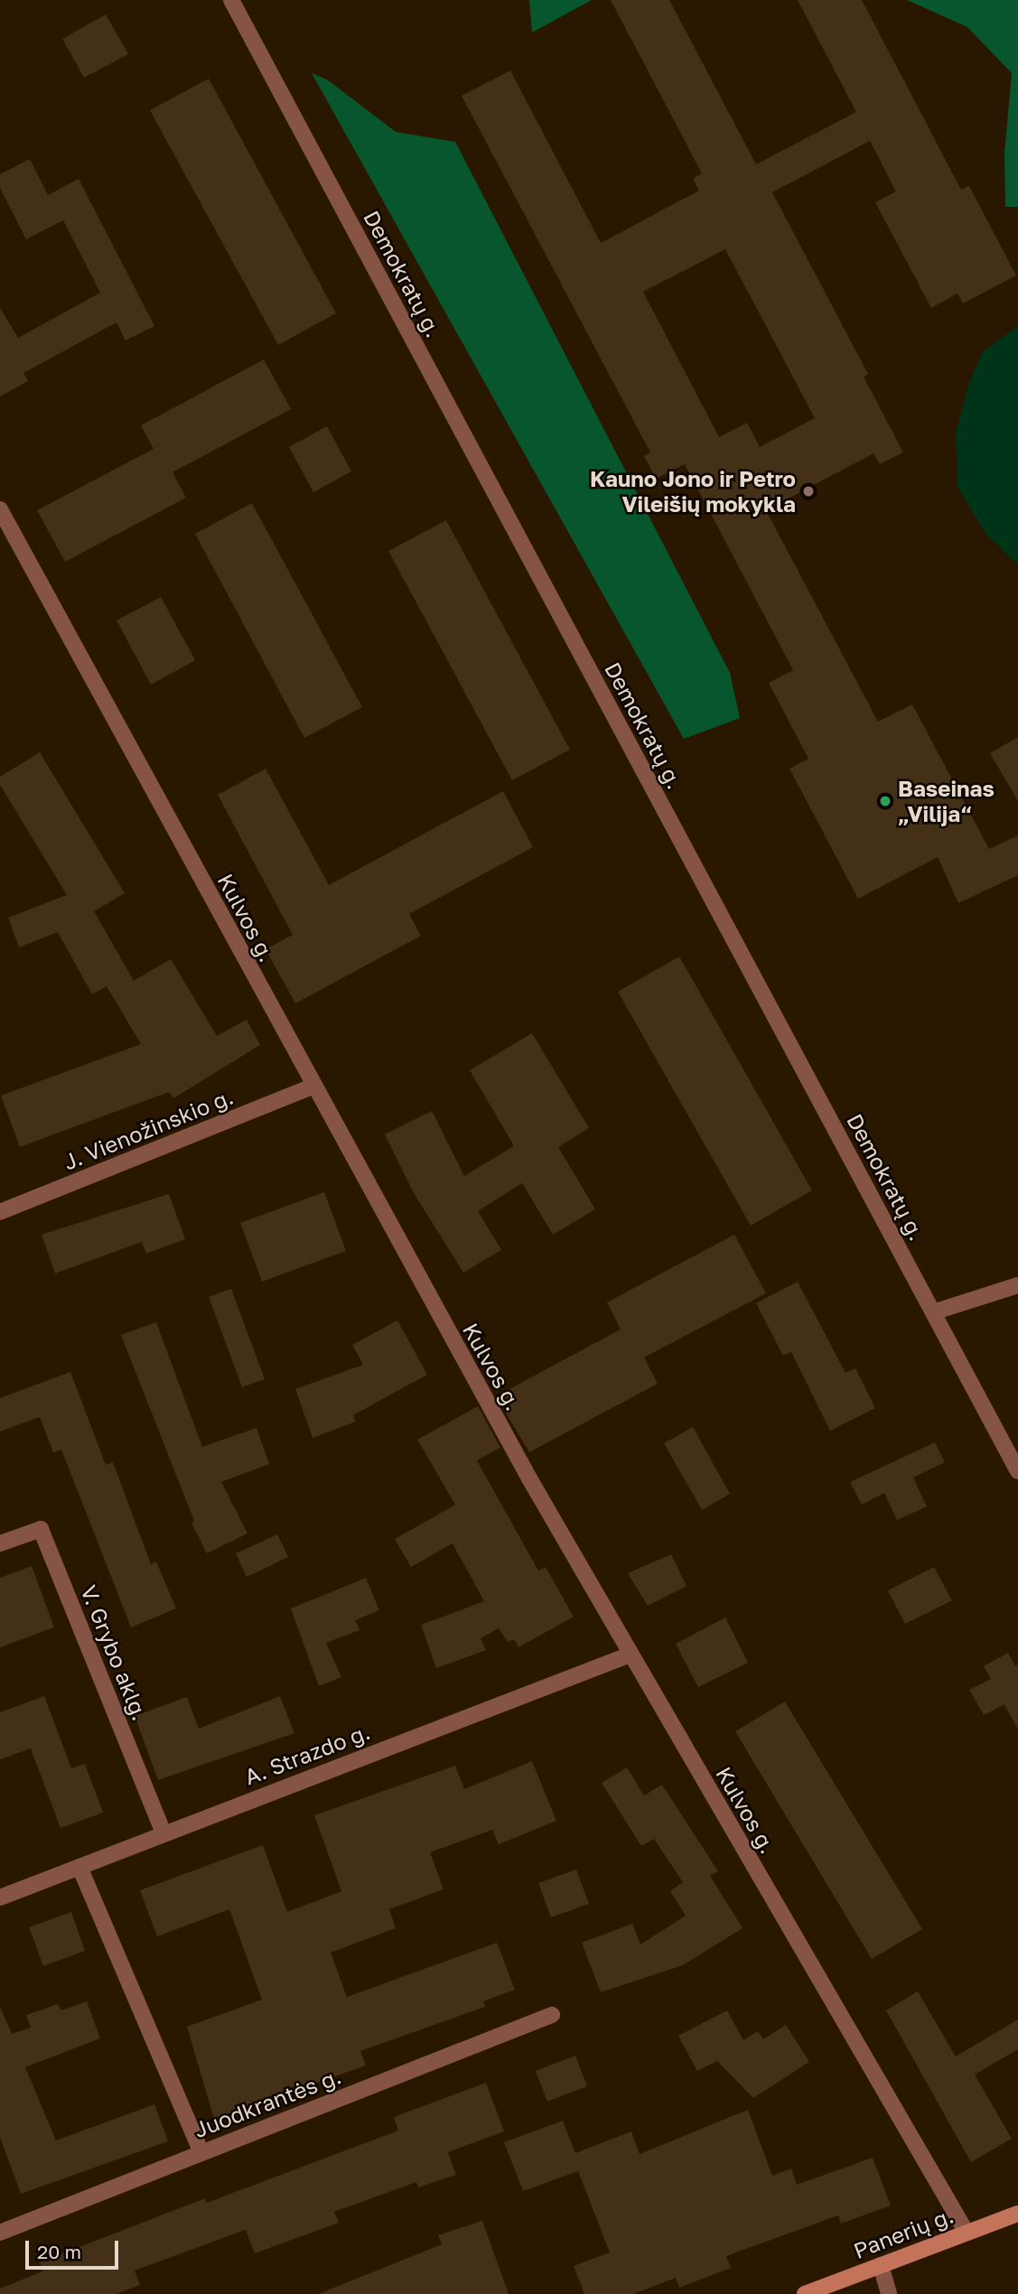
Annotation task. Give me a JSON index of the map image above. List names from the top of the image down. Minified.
{"streets":{"main road":["Panerių g."],"street":["Demokratų g.","Kulvos g.","J. Vienožinskio g.","V. Grybo aklg.","A. Strazdo g.","Juodkrantės g."]},"crossings":[["Kulvos g.","J. Vienožinskio g."],["Kulvos g.","A. Strazdo g."],["Kulvos g.","Panerių g."],["V. Grybo aklg.","A. Strazdo g."]],"places":["Kauno Jono ir Petro Vileišių mokykla","Baseinas „Vilija“"],"scale_bar":"20 m"}
